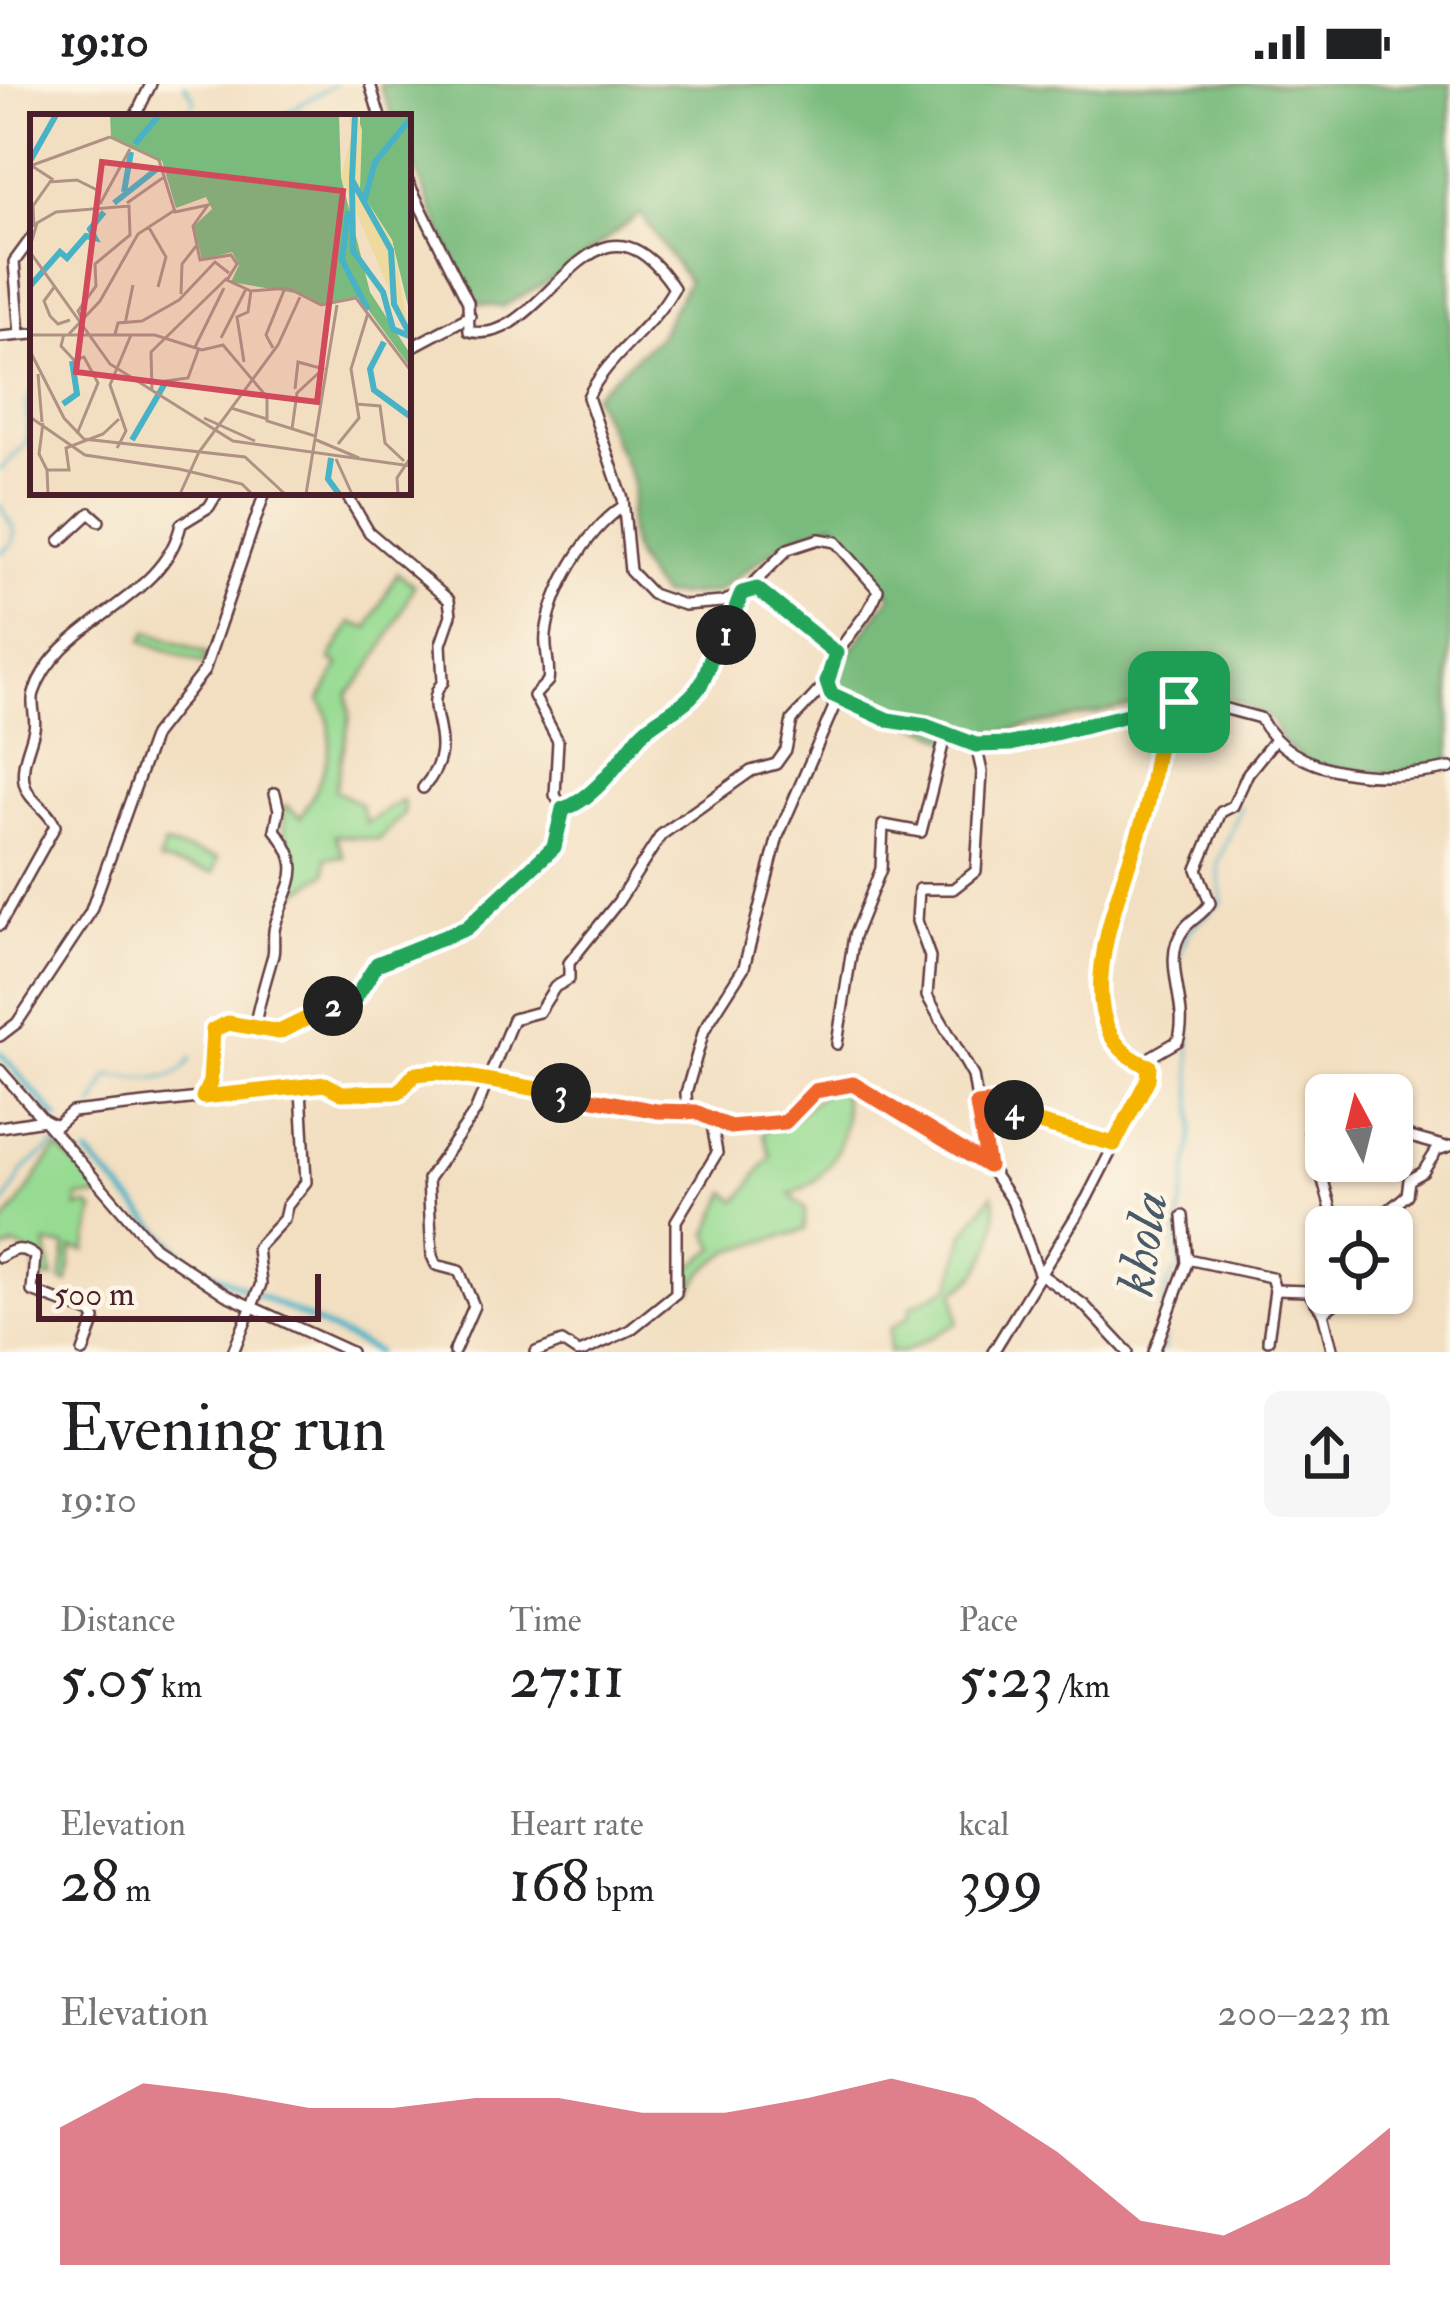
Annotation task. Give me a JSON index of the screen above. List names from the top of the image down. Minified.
{"water":["khola"],"scale_bar":"500 m","north":"top","page":{"status":"19:10","pins":["1","2","3","4"],"scale":"500 m","heading":["Evening run","19:10"],"stats":[["Distance","5.05 km"],["Time","27:11"],["Pace","5:23 /km"],["Elevation","28 m"],["Heart rate","168 bpm"],["kcal","399"]],"chart":["Elevation","200–223 m"]}}
